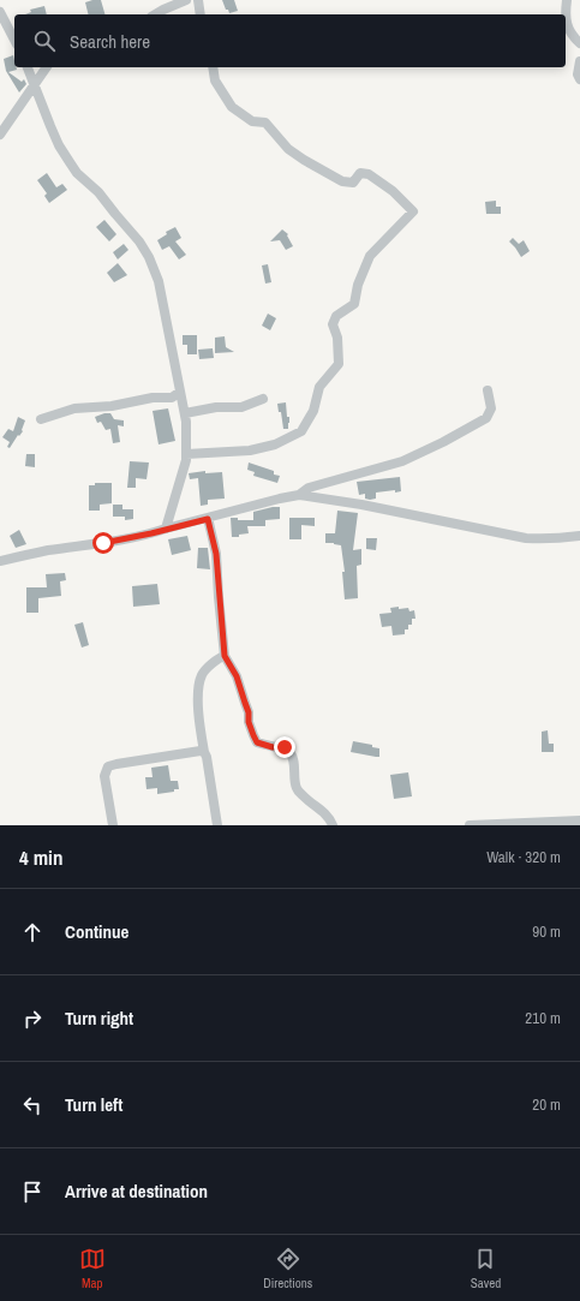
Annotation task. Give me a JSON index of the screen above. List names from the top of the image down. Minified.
{"page":{"search":"Search here","heading":["4 min","Walk · 320 m"],"list":[["Continue","90 m"],["Turn right","210 m"],["Turn left","20 m"],"Arrive at destination"],"nav":["Map","Directions","Saved"]}}
